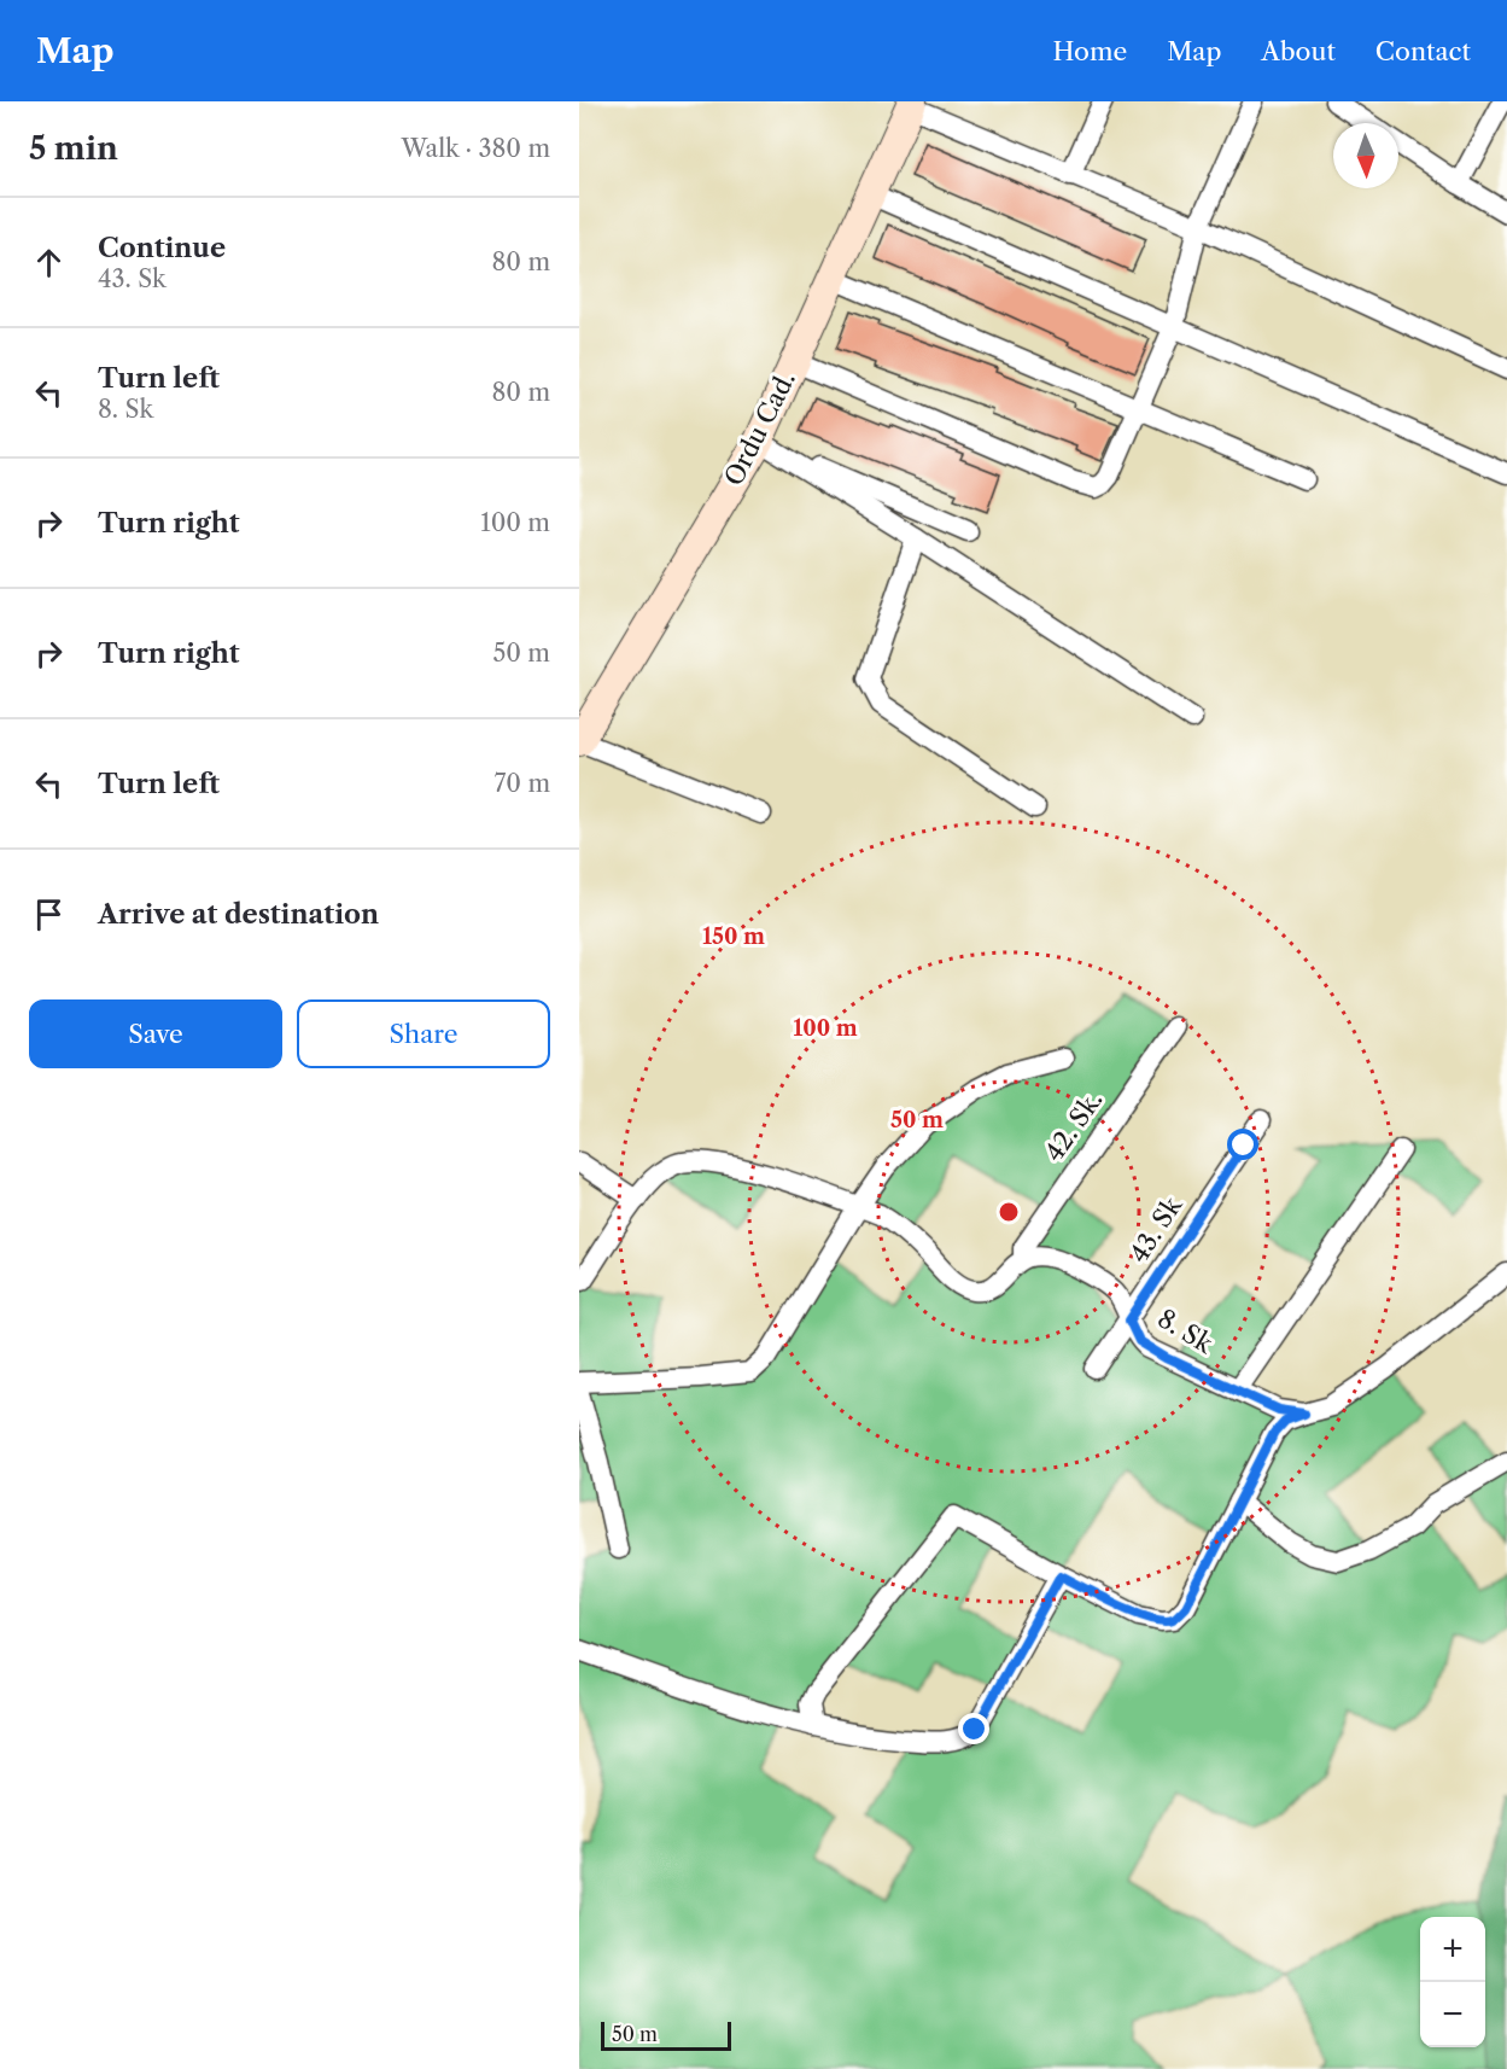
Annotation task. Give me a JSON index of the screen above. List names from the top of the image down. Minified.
{"streets":{"main road":["Ordu Cad."],"street":["42. Sk.","43. Sk","8. Sk"]},"crossings":[["42. Sk.","8. Sk"],["43. Sk","8. Sk"]],"scale_bar":"50 m","north":"bottom","page":{"header":"Map","nav":["Home","Map","About","Contact"],"heading":["5 min","Walk · 380 m"],"list":[["Continue","43. Sk","80 m"],["Turn left","8. Sk","80 m"],["Turn right","100 m"],["Turn right","50 m"],["Turn left","70 m"],"Arrive at destination"],"buttons":["Save","Share"],"map_buttons":["+","−"],"scale":"50 m"},"rings":["150 m","100 m","50 m"]}
